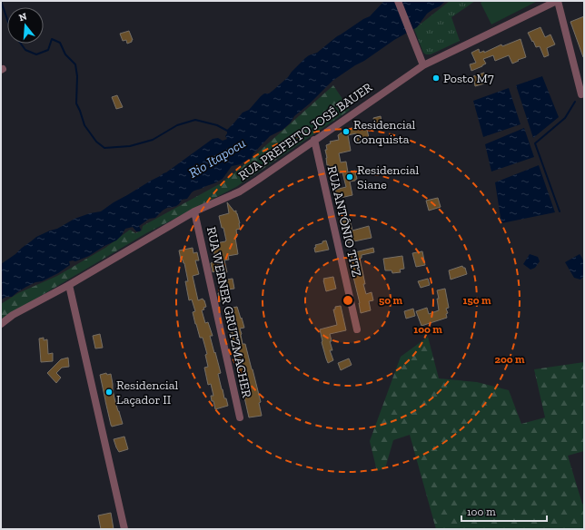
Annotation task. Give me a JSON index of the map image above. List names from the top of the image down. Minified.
{"streets":{"street":["RUA PREFEITO JOSÉ BAUER","RUA ANTÔNIO TITZ","RUA WERNER GRUTZMACHER"]},"crossings":[["RUA PREFEITO JOSÉ BAUER","RUA ANTÔNIO TITZ"],["RUA PREFEITO JOSÉ BAUER","RUA WERNER GRUTZMACHER"]],"water":["Rio Itapocu"],"places":["Posto M7","Residencial Conquista","Residencial Siane","Residencial Laçador II"],"scale_bar":"100 m","north":"top","rings":["50 m","150 m","100 m","200 m"]}
